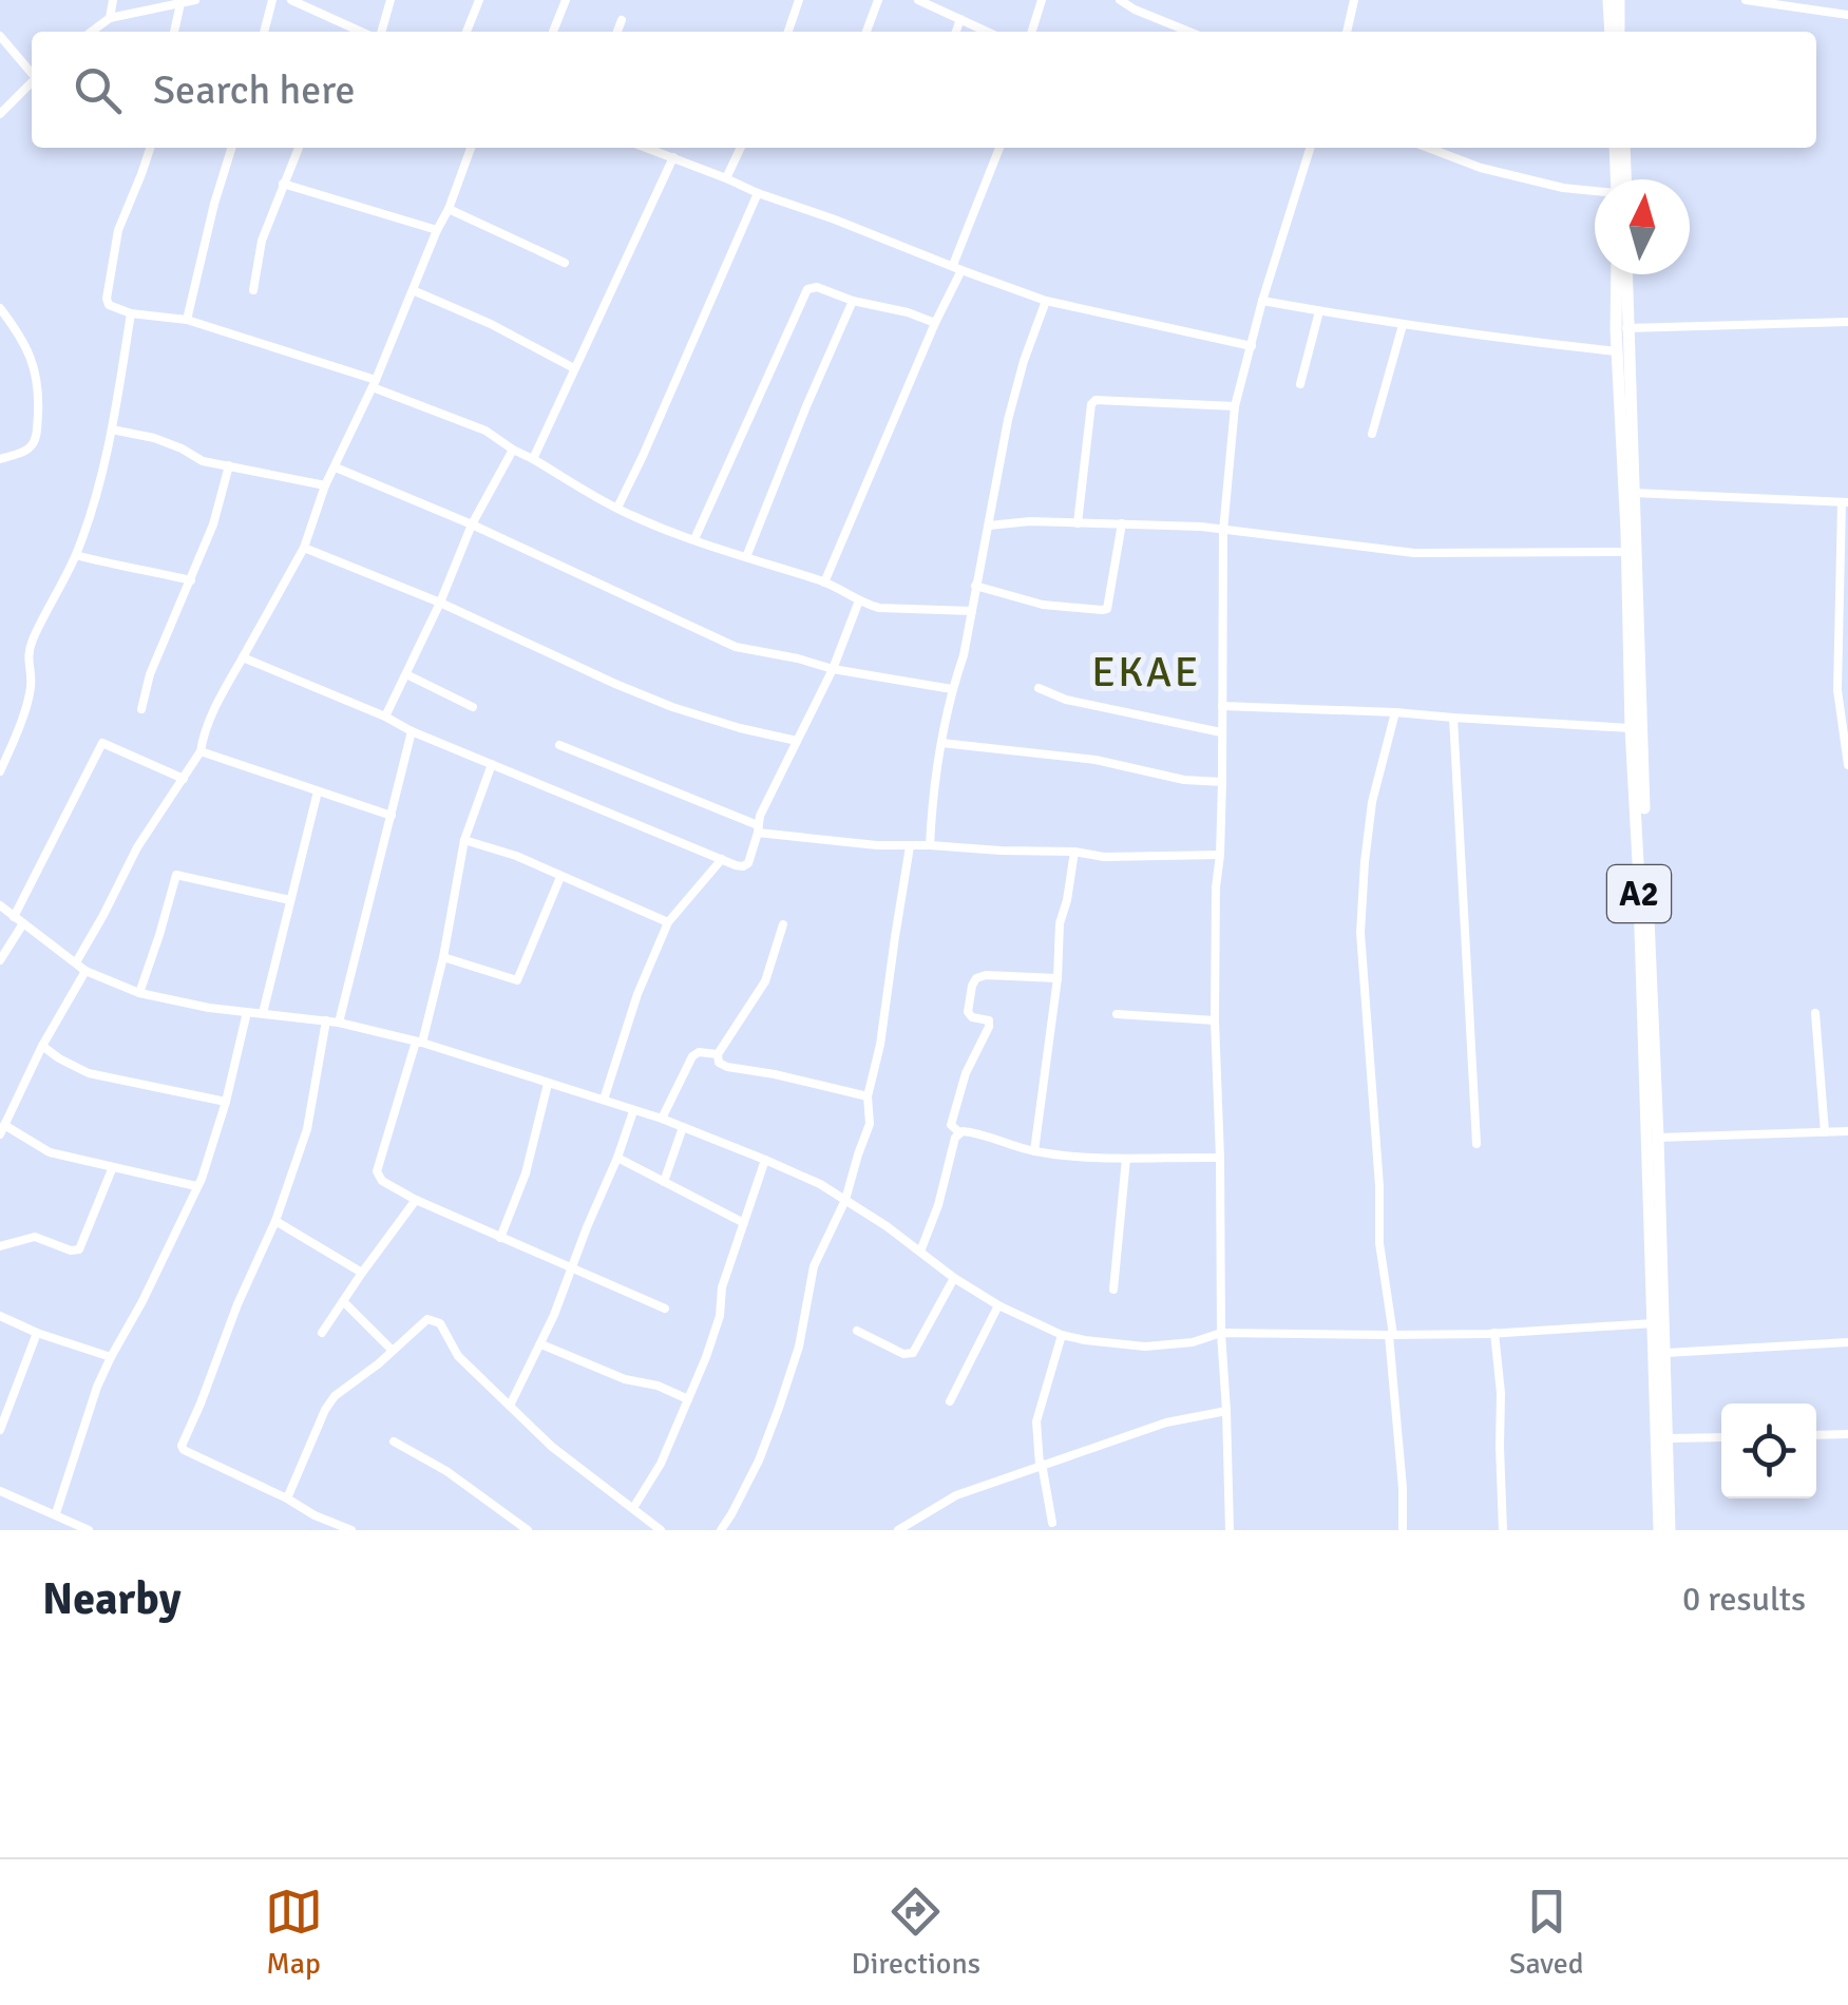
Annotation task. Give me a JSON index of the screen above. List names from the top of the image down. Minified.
{"streets":{"highway":["A2"]},"districts":["EKAE"],"north":"top","page":{"search":"Search here","heading":["Nearby","0 results"],"nav":["Map","Directions","Saved"]}}
